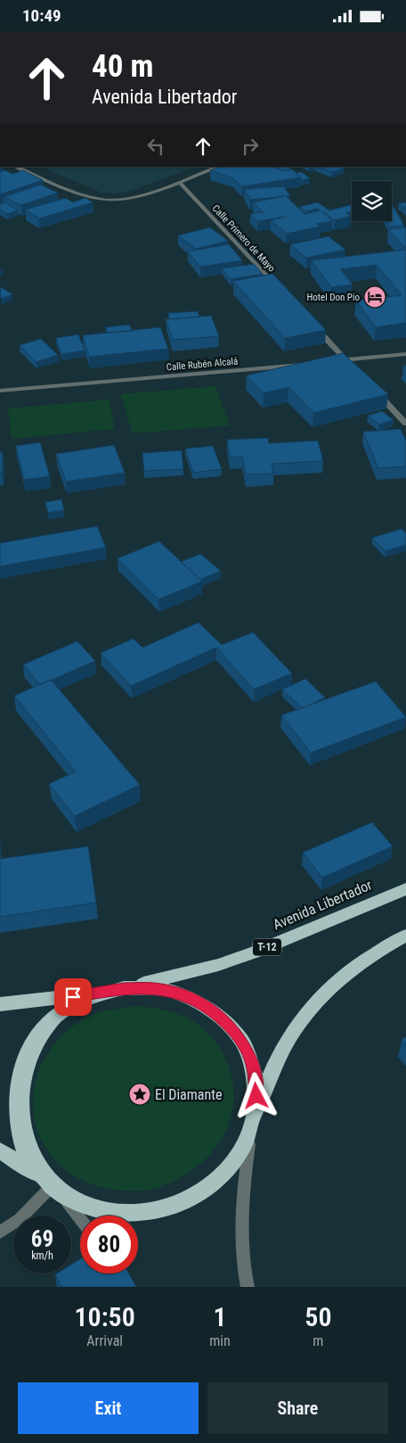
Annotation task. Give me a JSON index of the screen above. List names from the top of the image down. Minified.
{"streets":{"highway":["Avenida Libertador","T-12"],"street":["Calle Primero de Mayo","Calle Rubén Alcalá"]},"crossings":[["Avenida Libertador","T-12"]],"places":{"hotel":["Hotel Don Pio"],"place":["El Diamante"]},"page":{"status":"10:49","turn":["40 m","Avenida Libertador"],"speed":"69 km/h","limit":"80","eta":["10:50","Arrival","1","min","50","m"],"buttons":["Exit","Share"]}}
